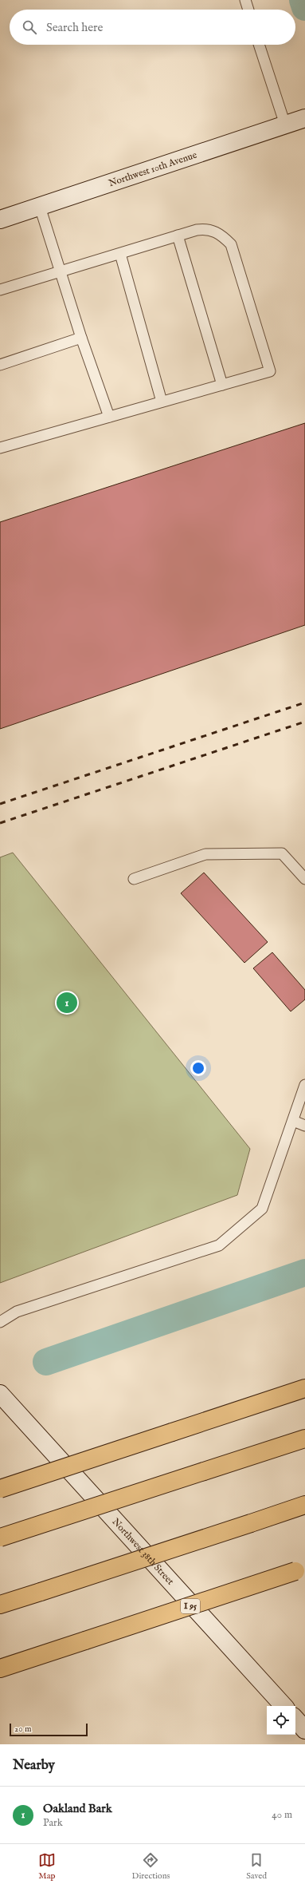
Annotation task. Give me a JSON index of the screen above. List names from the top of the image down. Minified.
{"streets":{"highway":["I 95"],"street":["Northwest 10th Avenue","Northwest 38th Street"]},"scale_bar":"20 m","page":{"search":"Search here","pins":"1","scale":"20 m","heading":"Nearby","list":[{"mark":"1","name":"Oakland Bark","note":"Park","value":"40 m"}],"nav":["Map","Directions","Saved"]}}
